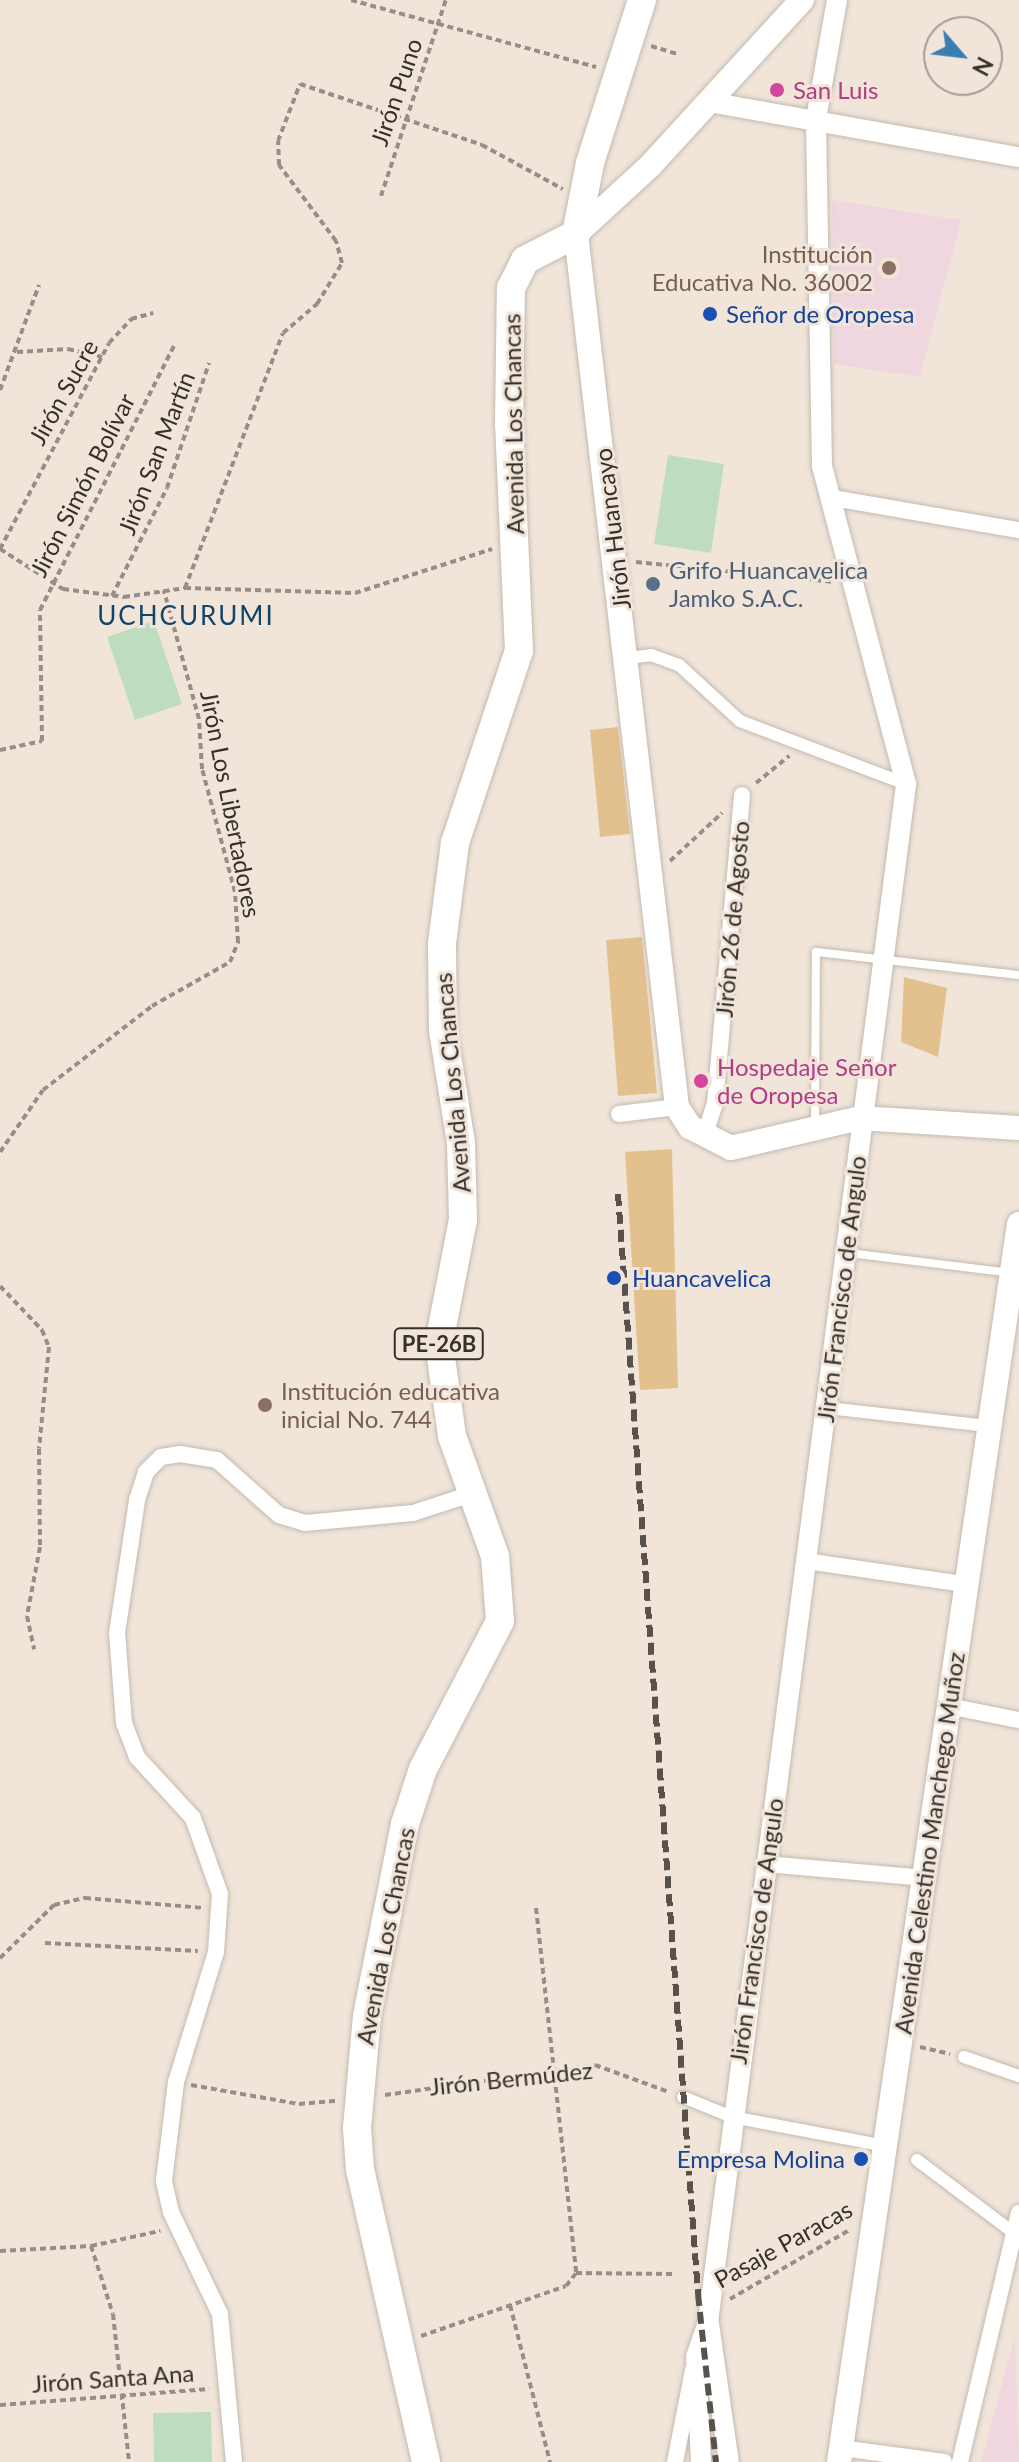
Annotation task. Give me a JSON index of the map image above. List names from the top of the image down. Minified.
{"streets":{"highway":["Avenida Los Chancas","PE-26B"],"main road":["Jirón Huancayo","Avenida Celestino Manchego Muñoz"],"street":["Jirón 26 de Agosto","Jirón Francisco de Angulo"],"path":["Jirón Puno","Jirón Sucre","Jirón San Martín","Jirón Simón Bolívar","Jirón Los Libertadores","Jirón Bermúdez","Pasaje Paracas","Jirón Santa Ana"]},"crossings":[["Avenida Los Chancas","Jirón Huancayo"],["Avenida Los Chancas","PE-26B"],["Avenida Los Chancas","Jirón Bermúdez"],["Jirón Huancayo","PE-26B"],["Jirón Francisco de Angulo","Pasaje Paracas"],["Avenida Celestino Manchego Muñoz","Pasaje Paracas"]],"districts":["UCHCURUMI"],"places":["San Luis","Institución Educativa No. 36002","Señor de Oropesa","Grifo Huancavelica Jamko S.A.C.","Hospedaje Señor de Oropesa","Huancavelica","Institución educativa inicial No. 744","Empresa Molina"],"north":"bottom right"}
